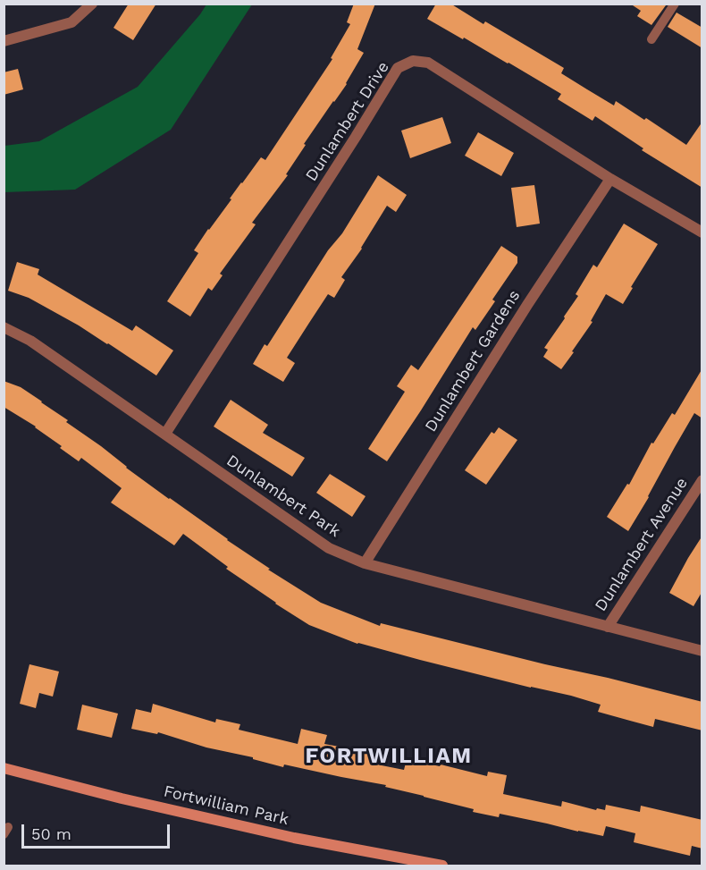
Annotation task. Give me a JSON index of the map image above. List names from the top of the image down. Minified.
{"streets":{"street":["Dunlambert Drive","Dunlambert Gardens","Dunlambert Park","Dunlambert Avenue","Fortwilliam Park"]},"crossings":[["Dunlambert Drive","Dunlambert Gardens"],["Dunlambert Drive","Dunlambert Park"],["Dunlambert Gardens","Dunlambert Park"],["Dunlambert Park","Dunlambert Avenue"]],"districts":["FORTWILLIAM"],"scale_bar":"50 m"}
